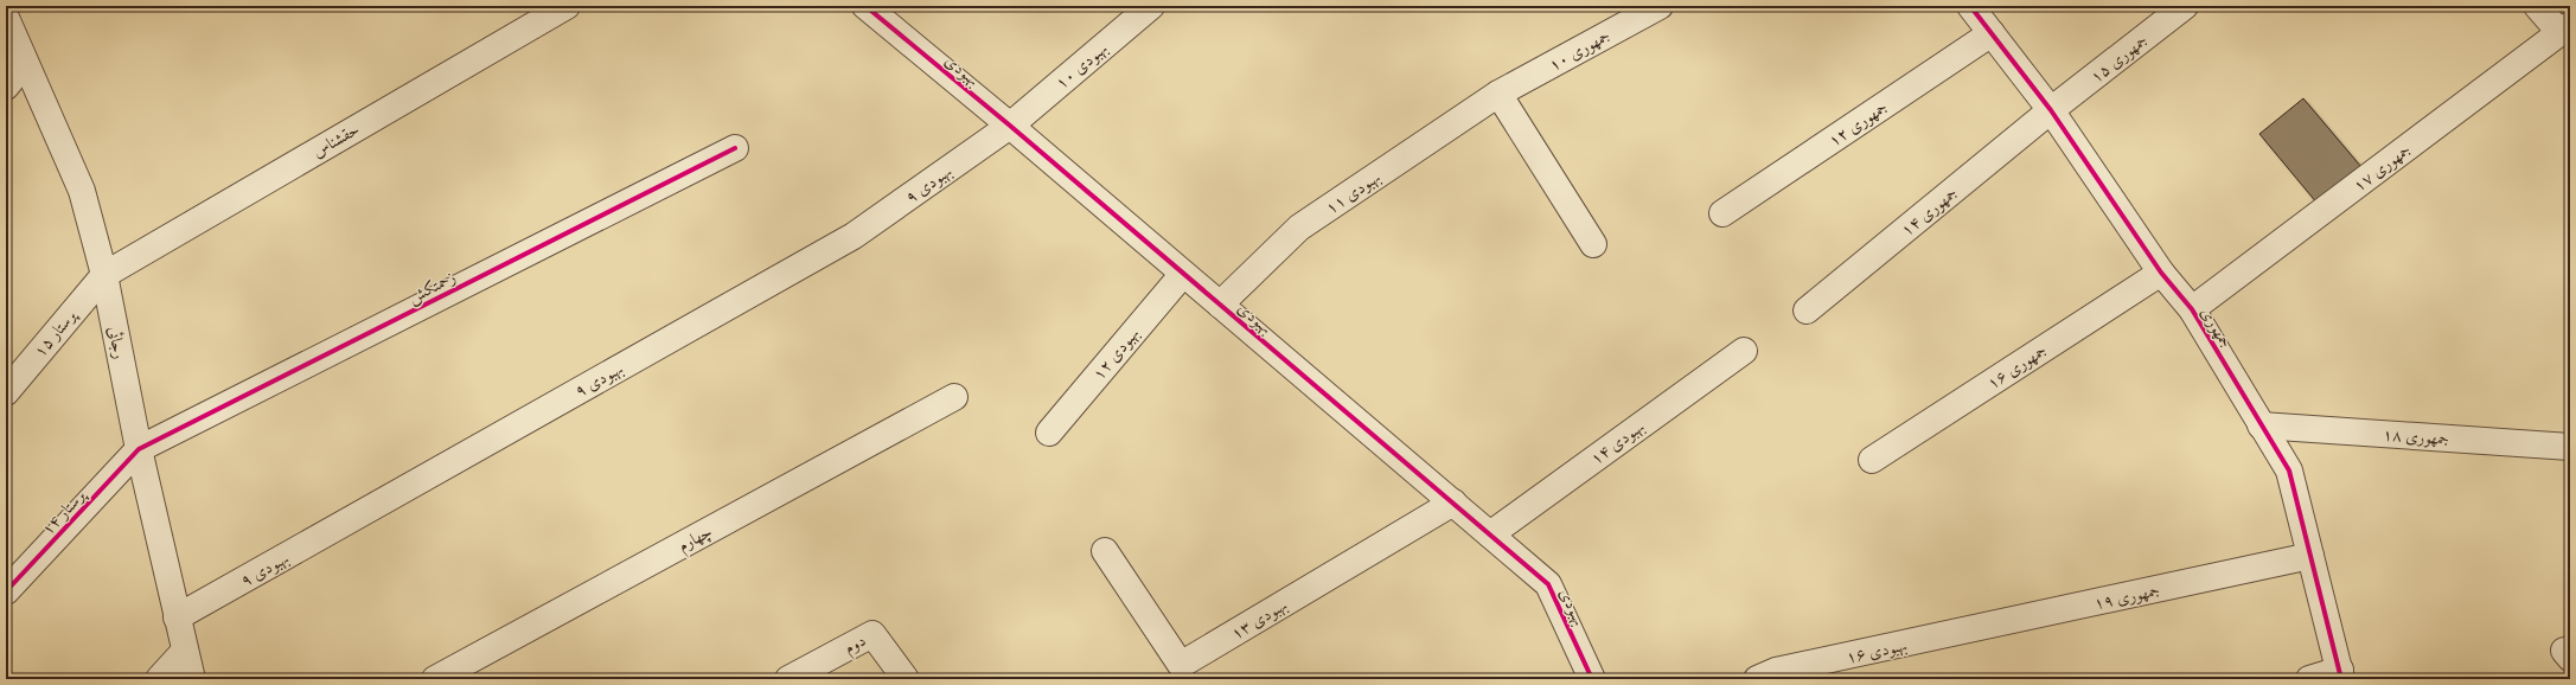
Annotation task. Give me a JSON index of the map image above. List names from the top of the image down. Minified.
{"streets":{"street":["جمهوری ۱۰","جمهوری ۱۵","بهبودی ۱۰","بهبودی","جمهوری ۱۲","حقشناس","جمهوری ۱۷","بهبودی ۹","بهبودی ۱۱","جمهوری ۱۴","زحمتکش","جمهوری","پرستار ۱۵","رجائی","بهبودی ۱۲","جمهوری ۱۶","جمهوری ۱۸","بهبودی ۱۴","پرستار ۱۴","چهارم","جمهوری ۱۹","بهبودی ۱۳","دوم","بهبودی ۱۶"]},"crossings":[["جمهوری ۱۰","بهبودی ۱۱"],["جمهوری ۱۵","جمهوری ۱۴"],["جمهوری ۱۵","جمهوری"],["بهبودی ۱۰","بهبودی"],["بهبودی ۱۰","بهبودی ۹"],["بهبودی","بهبودی ۹"],["بهبودی","بهبودی ۱۱"],["بهبودی","بهبودی ۱۲"],["بهبودی","بهبودی ۱۴"],["بهبودی","بهبودی ۱۳"],["جمهوری ۱۲","جمهوری"],["حقشناس","پرستار ۱۵"],["حقشناس","رجائی"],["جمهوری ۱۷","جمهوری"],["بهبودی ۹","رجائی"],["جمهوری ۱۴","جمهوری"],["زحمتکش","رجائی"],["زحمتکش","پرستار ۱۴"],["جمهوری","جمهوری ۱۶"],["جمهوری","جمهوری ۱۸"],["جمهوری","جمهوری ۱۹"],["پرستار ۱۵","رجائی"],["رجائی","پرستار ۱۴"],["جمهوری ۱۹","بهبودی ۱۶"]]}
